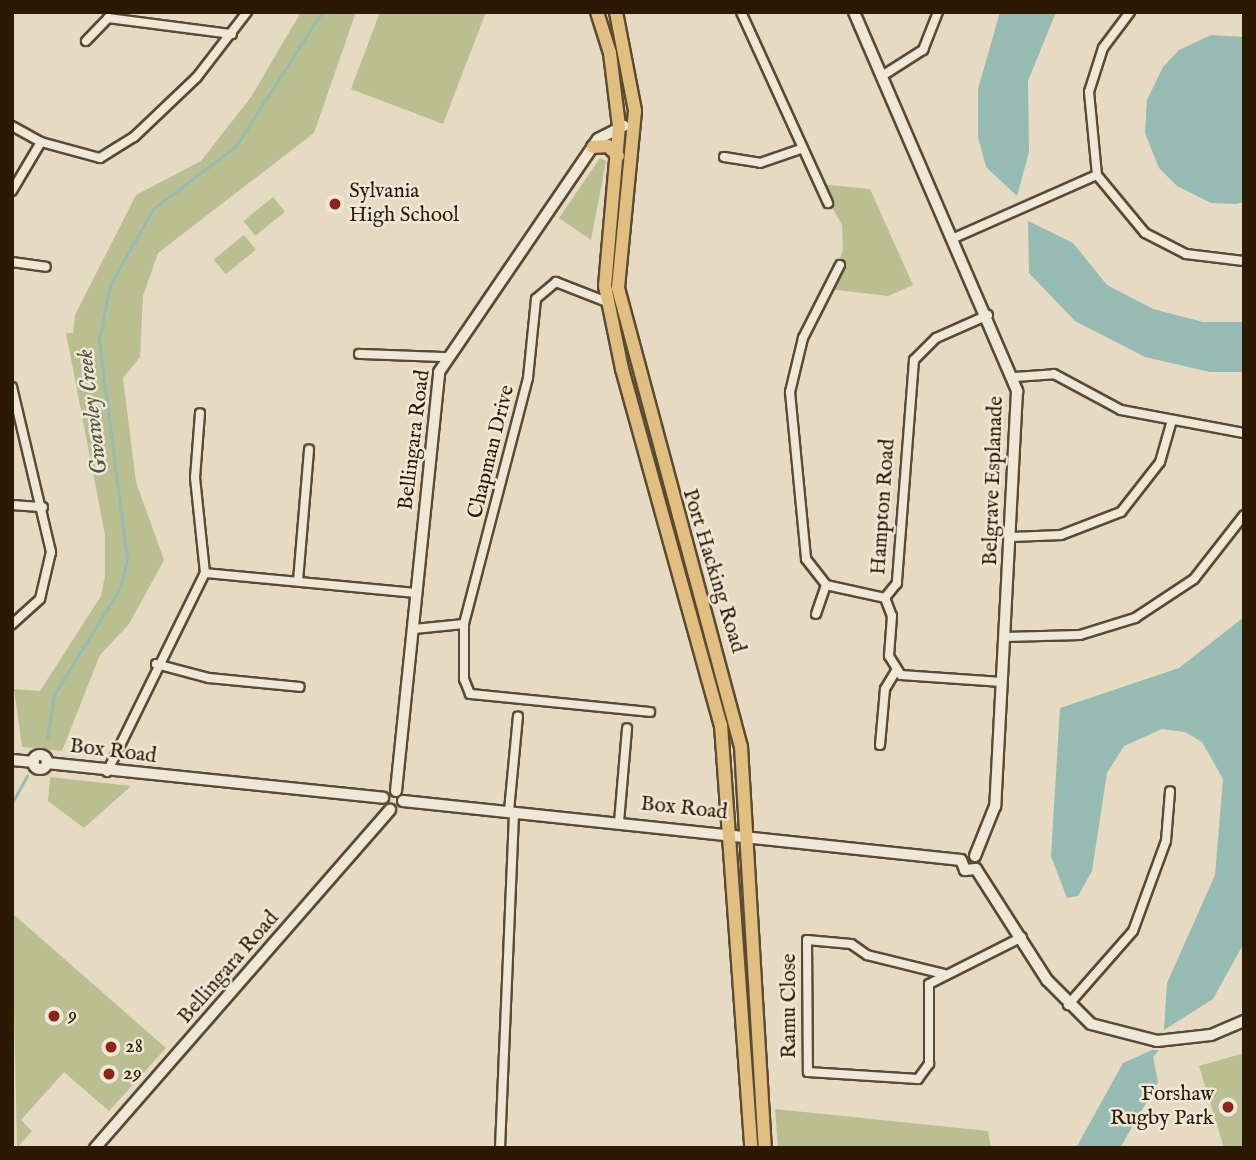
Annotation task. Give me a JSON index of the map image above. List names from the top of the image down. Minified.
{"streets":{"main road":["Port Hacking Road"],"street":["Bellingara Road","Chapman Drive","Belgrave Esplanade","Hampton Road","Box Road","Ramu Close"]},"crossings":[["Bellingara Road","Port Hacking Road"],["Bellingara Road","Box Road"],["Chapman Drive","Port Hacking Road"],["Belgrave Esplanade","Hampton Road"],["Port Hacking Road","Box Road"]],"water":["Gwawley Creek"],"places":["Sylvania High School","9","28","29","Forshaw Rugby Park"]}
